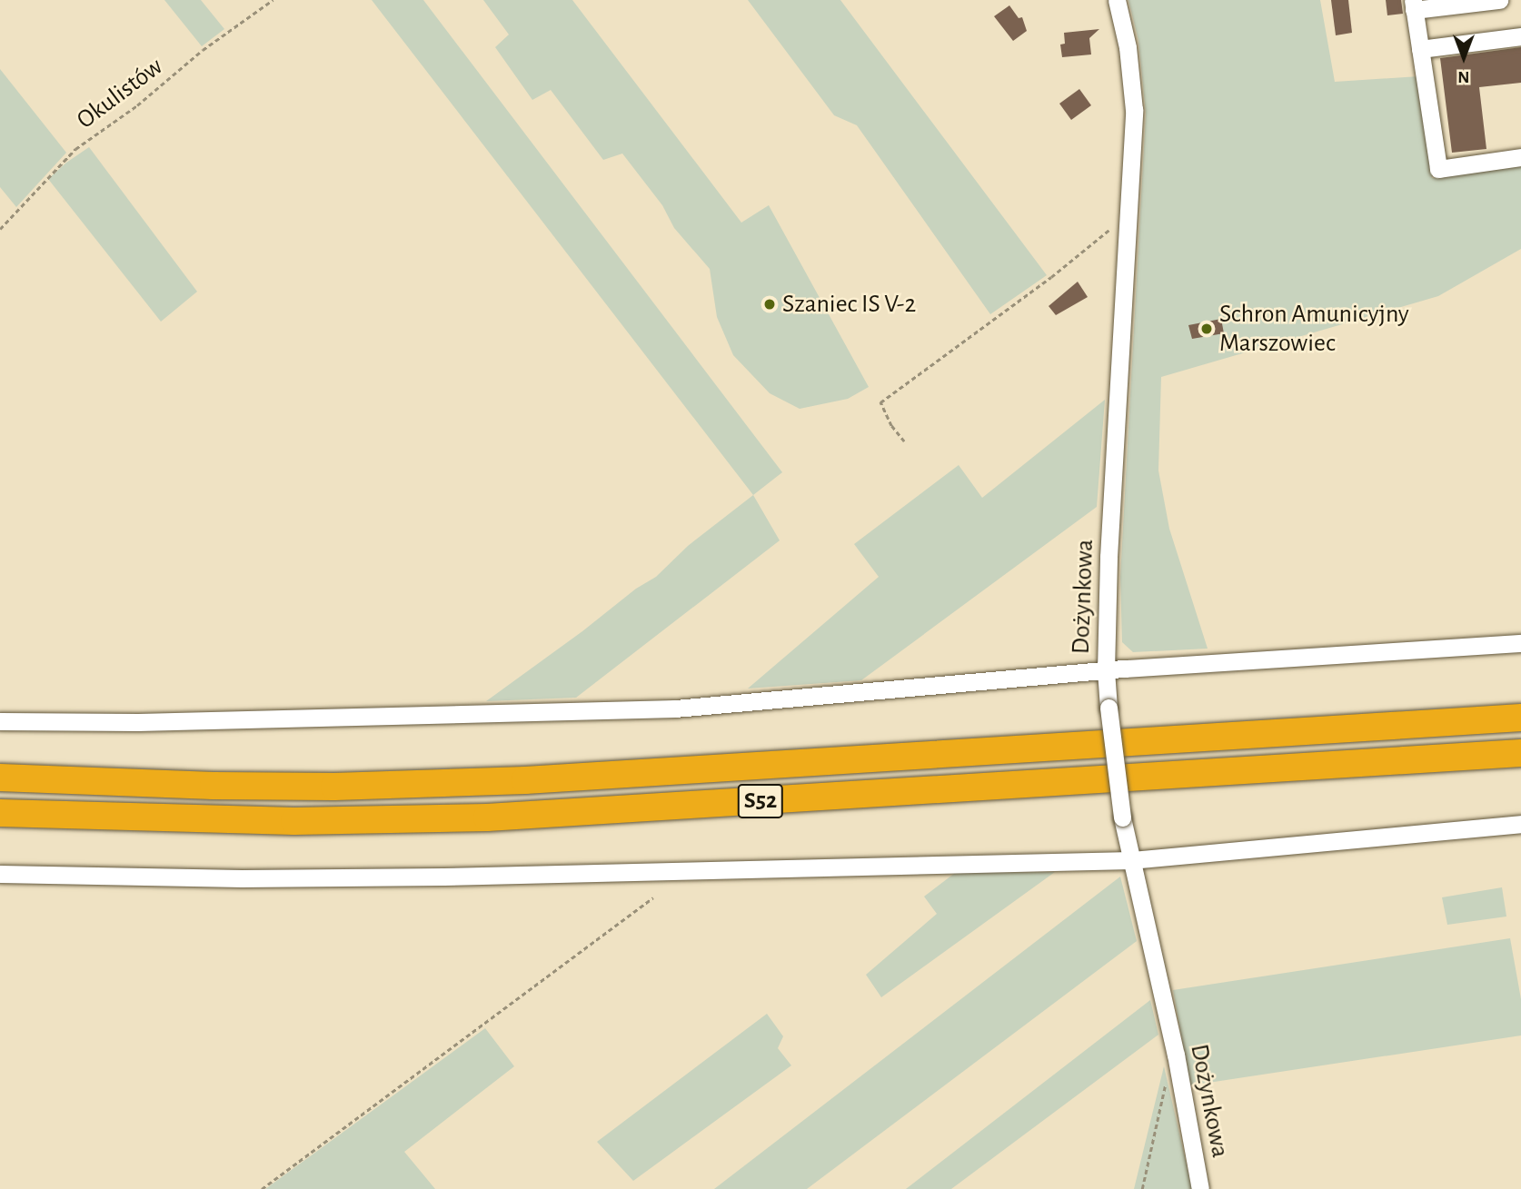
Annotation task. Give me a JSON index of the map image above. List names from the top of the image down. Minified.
{"streets":{"highway":["S52"],"street":["Dożynkowa"],"path":["Okulistów"]},"places":["Szaniec IS V-2","Schron Amunicyjny Marszowiec"],"north":"bottom"}
